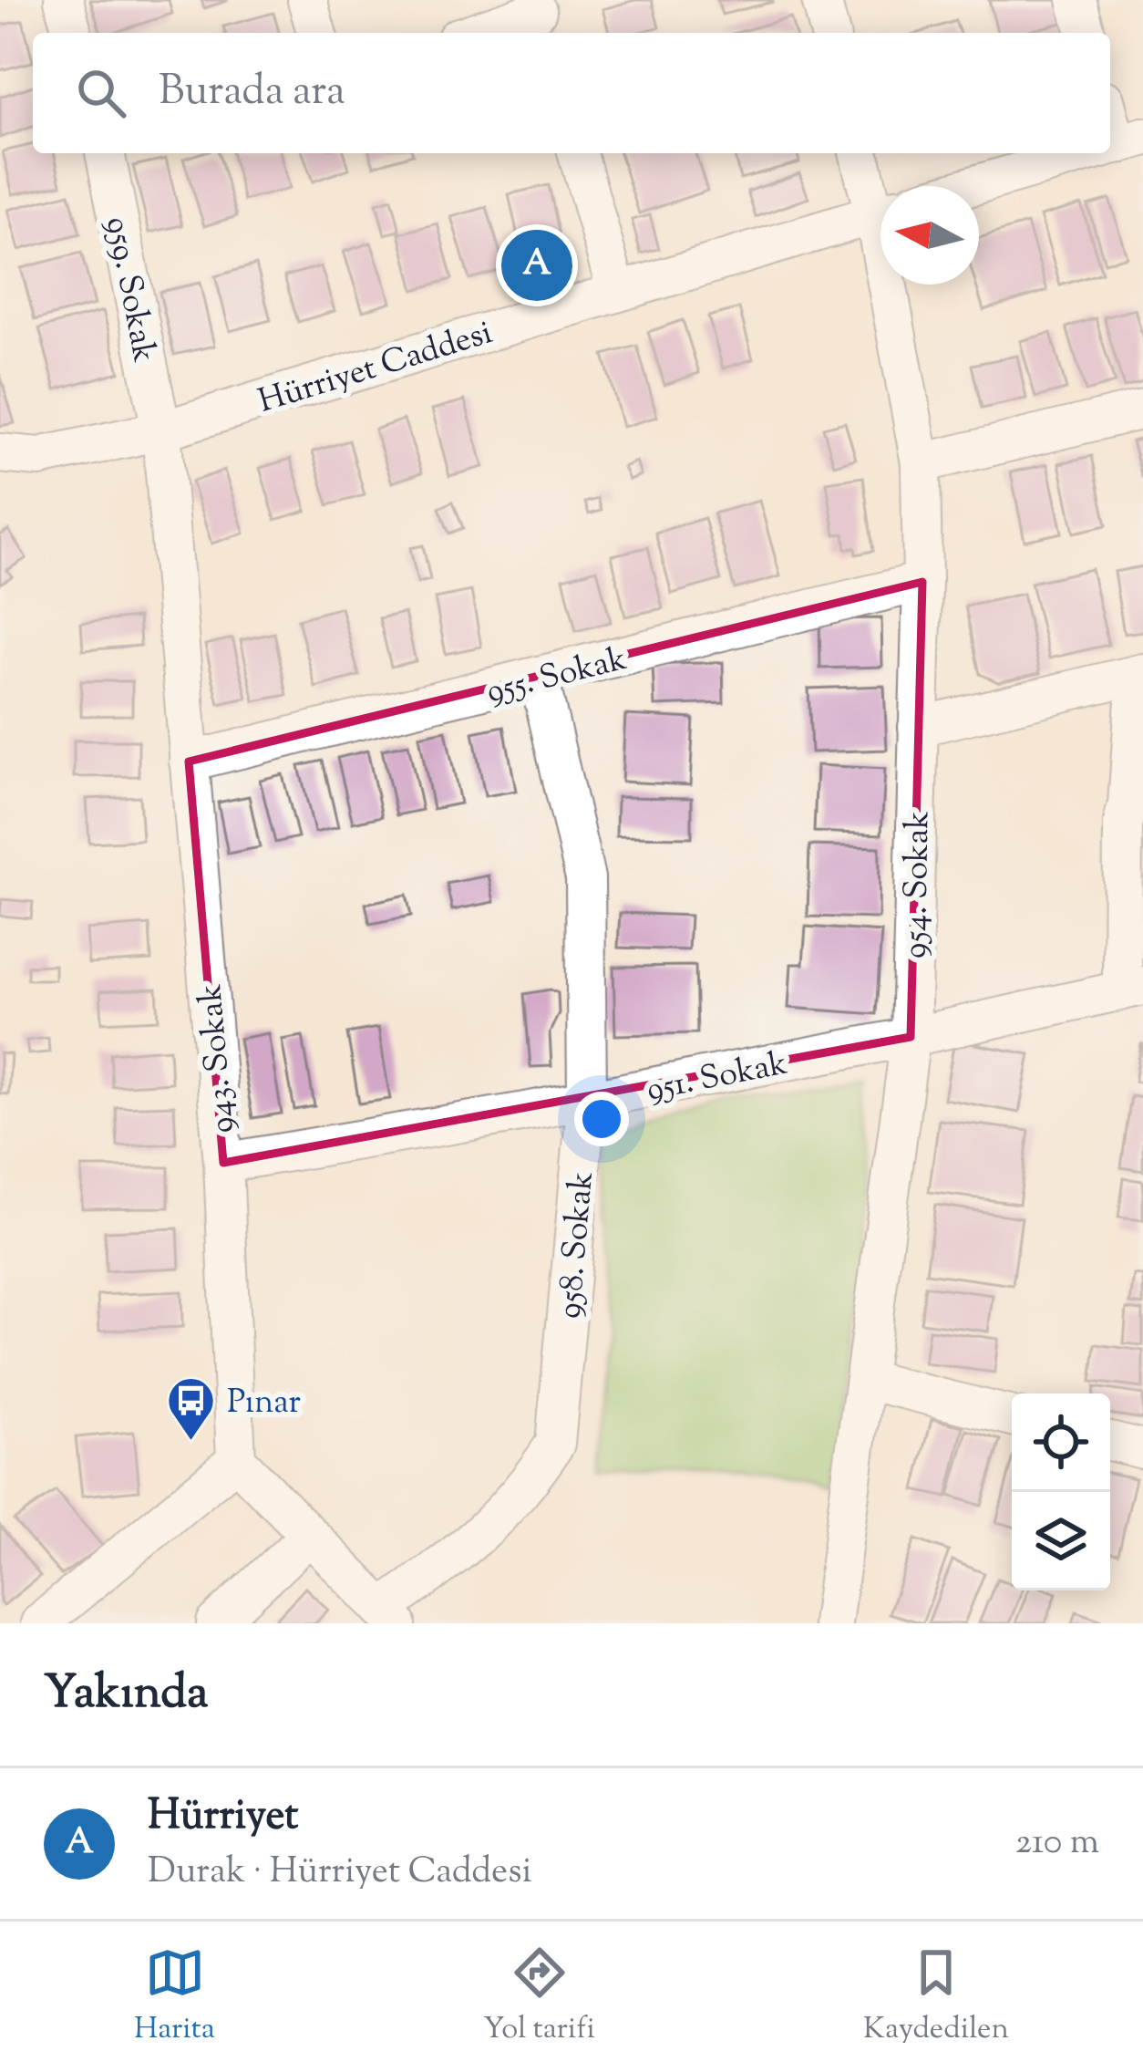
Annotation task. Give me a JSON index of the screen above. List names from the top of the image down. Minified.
{"streets":{"street":["959. Sokak","Hürriyet Caddesi","955. Sokak","954. Sokak","943. Sokak","951. Sokak","958. Sokak"]},"crossings":[["959. Sokak","Hürriyet Caddesi"],["959. Sokak","943. Sokak"],["Hürriyet Caddesi","943. Sokak"],["955. Sokak","954. Sokak"],["955. Sokak","943. Sokak"],["955. Sokak","958. Sokak"],["954. Sokak","951. Sokak"],["943. Sokak","951. Sokak"],["951. Sokak","958. Sokak"]],"places":{"bus stop":["Pınar"]},"north":"left","page":{"search":"Burada ara","pins":"A","heading":"Yakında","list":[{"mark":"A","name":"Hürriyet","note":"Durak · Hürriyet Caddesi","value":"210 m"}],"nav":["Harita","Yol tarifi","Kaydedilen"]}}
